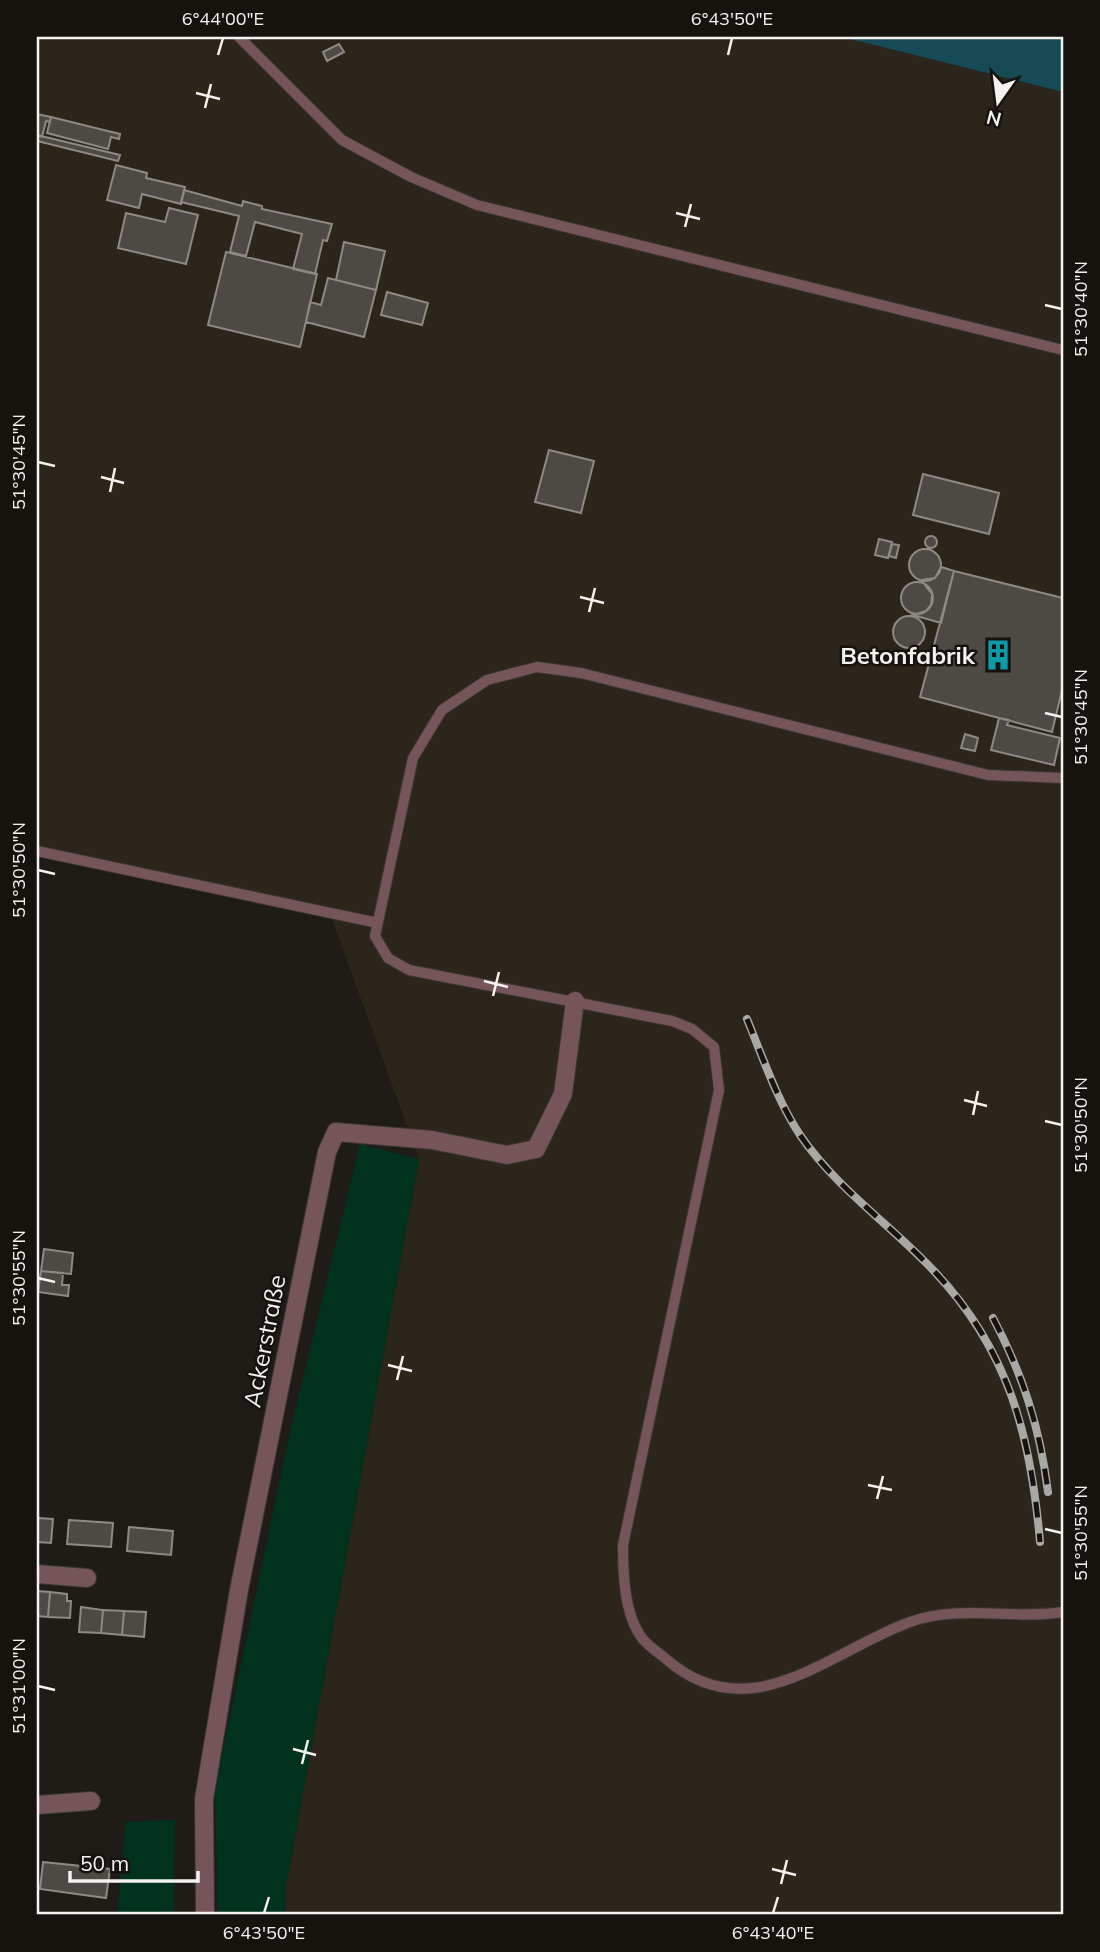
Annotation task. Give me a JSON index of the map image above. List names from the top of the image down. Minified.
{"streets":{"street":["Ackerstraße"]},"places":{"building":["Betonfabrik"]},"scale_bar":"50 m","north":"bottom","coordinates":["6°44'00\"E","6°43'50\"E","51°30'40\"N","51°30'45\"N","51°30'50\"N","51°30'55\"N","51°31'00\"N","6°43'40\"E"]}
